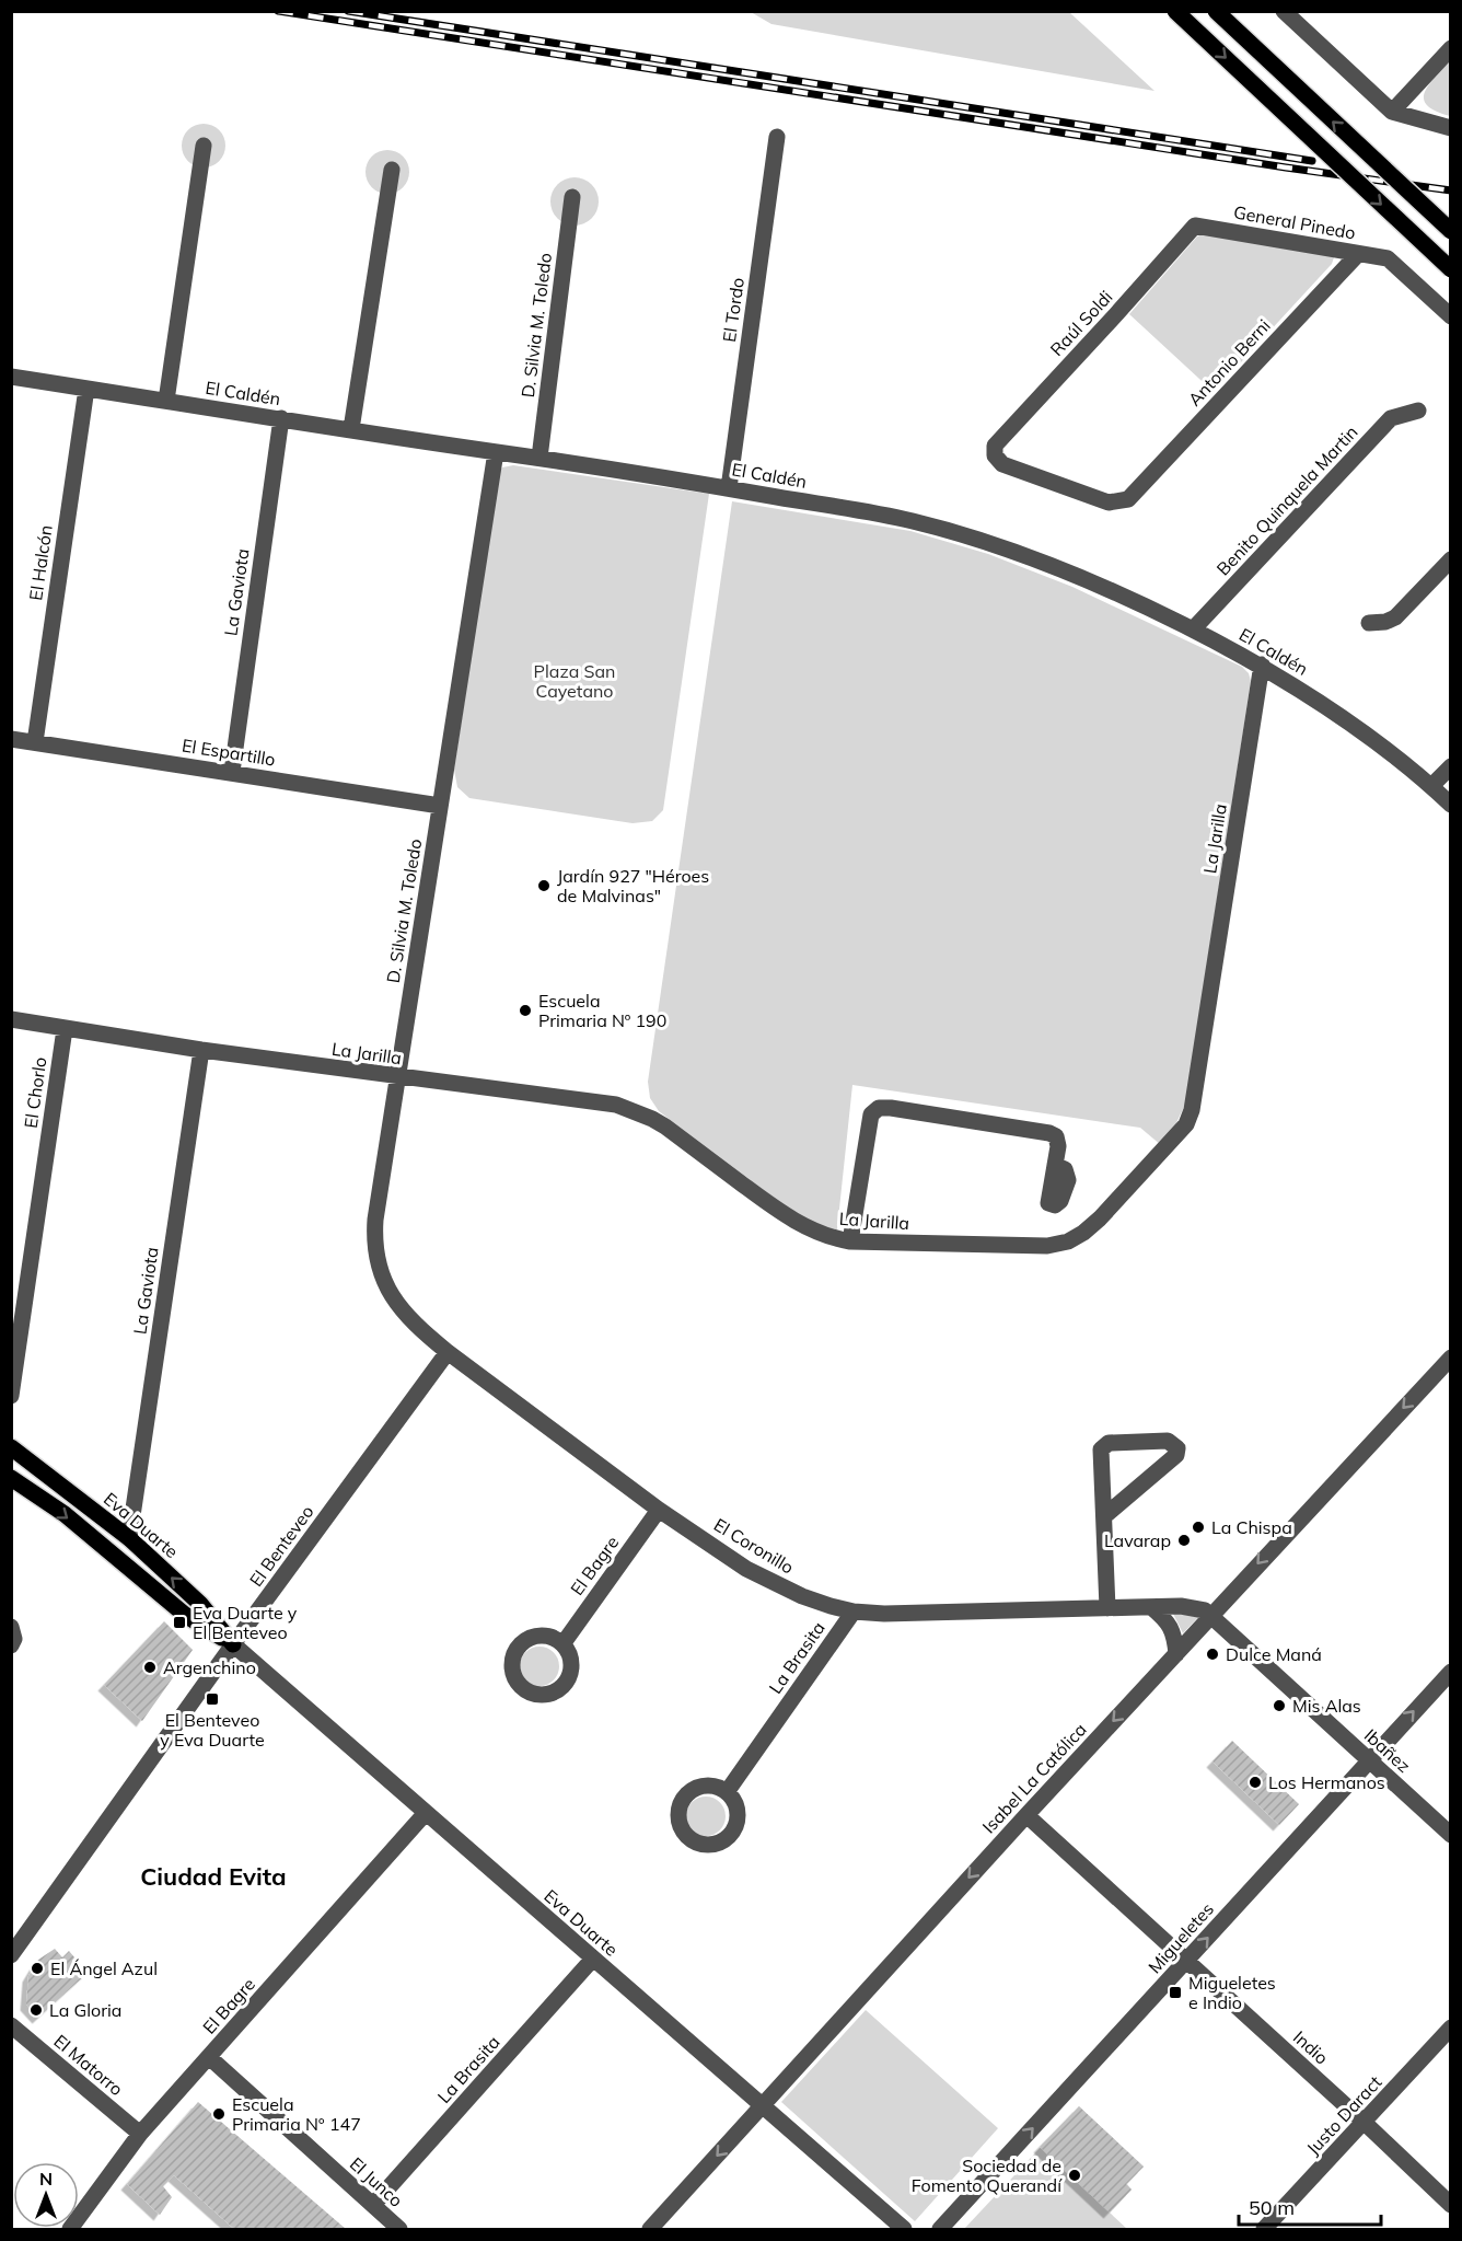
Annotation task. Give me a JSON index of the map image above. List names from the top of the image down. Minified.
{"streets":{"main road":["Eva Duarte"],"street":["General Pinedo","El Tordo","Raúl Soldi","D. Silvia M. Toledo","Antonio Berni","El Caldén","Benito Quinquela Martin","El Halcón","La Gaviota","El Espartillo","La Jarilla","El Chorlo","El Benteveo","El Coronillo","El Bagre","La Brasita","Ibañez","Isabel La Católica","Migueletes","Indio","El Matorro","Justo Daract","El Junco"]},"crossings":[["General Pinedo","Raúl Soldi"],["General Pinedo","Antonio Berni"],["El Tordo","El Caldén"],["Raúl Soldi","Antonio Berni"],["D. Silvia M. Toledo","El Caldén"],["D. Silvia M. Toledo","El Espartillo"],["D. Silvia M. Toledo","La Jarilla"],["D. Silvia M. Toledo","El Benteveo"],["D. Silvia M. Toledo","El Coronillo"],["El Caldén","Benito Quinquela Martin"],["El Caldén","El Halcón"],["El Caldén","La Gaviota"],["El Caldén","La Jarilla"],["El Halcón","El Espartillo"],["La Gaviota","El Espartillo"],["La Gaviota","La Jarilla"],["La Gaviota","Eva Duarte"],["La Jarilla","El Chorlo"],["Eva Duarte","El Benteveo"],["Eva Duarte","El Bagre"],["Eva Duarte","La Brasita"],["Eva Duarte","Isabel La Católica"],["El Benteveo","El Coronillo"],["El Coronillo","El Bagre"],["El Coronillo","La Brasita"],["El Coronillo","Ibañez"],["El Coronillo","Isabel La Católica"],["El Bagre","El Matorro"],["El Bagre","El Junco"],["La Brasita","El Junco"],["Ibañez","Isabel La Católica"],["Ibañez","Migueletes"],["Isabel La Católica","Indio"],["Migueletes","Indio"],["Indio","Justo Daract"]],"one_way":["Isabel La Católica","Migueletes"],"districts":["Ciudad Evita"],"parks":["Plaza San Cayetano"],"places":{"other":["Jardín 927 \"Héroes de Malvinas\"","Escuela Primaria Nº 190","La Chispa","Lavarap","Dulce Maná","Argenchino","Mis Alas","Los Hermanos","El Ángel Azul","La Gloria","Escuela Primaria N° 147","Sociedad de Fomento Querandí"],"transit":["Eva Duarte y El Benteveo","El Benteveo y Eva Duarte","Migueletes e Indio"]},"scale_bar":"50 m","north":"top"}
